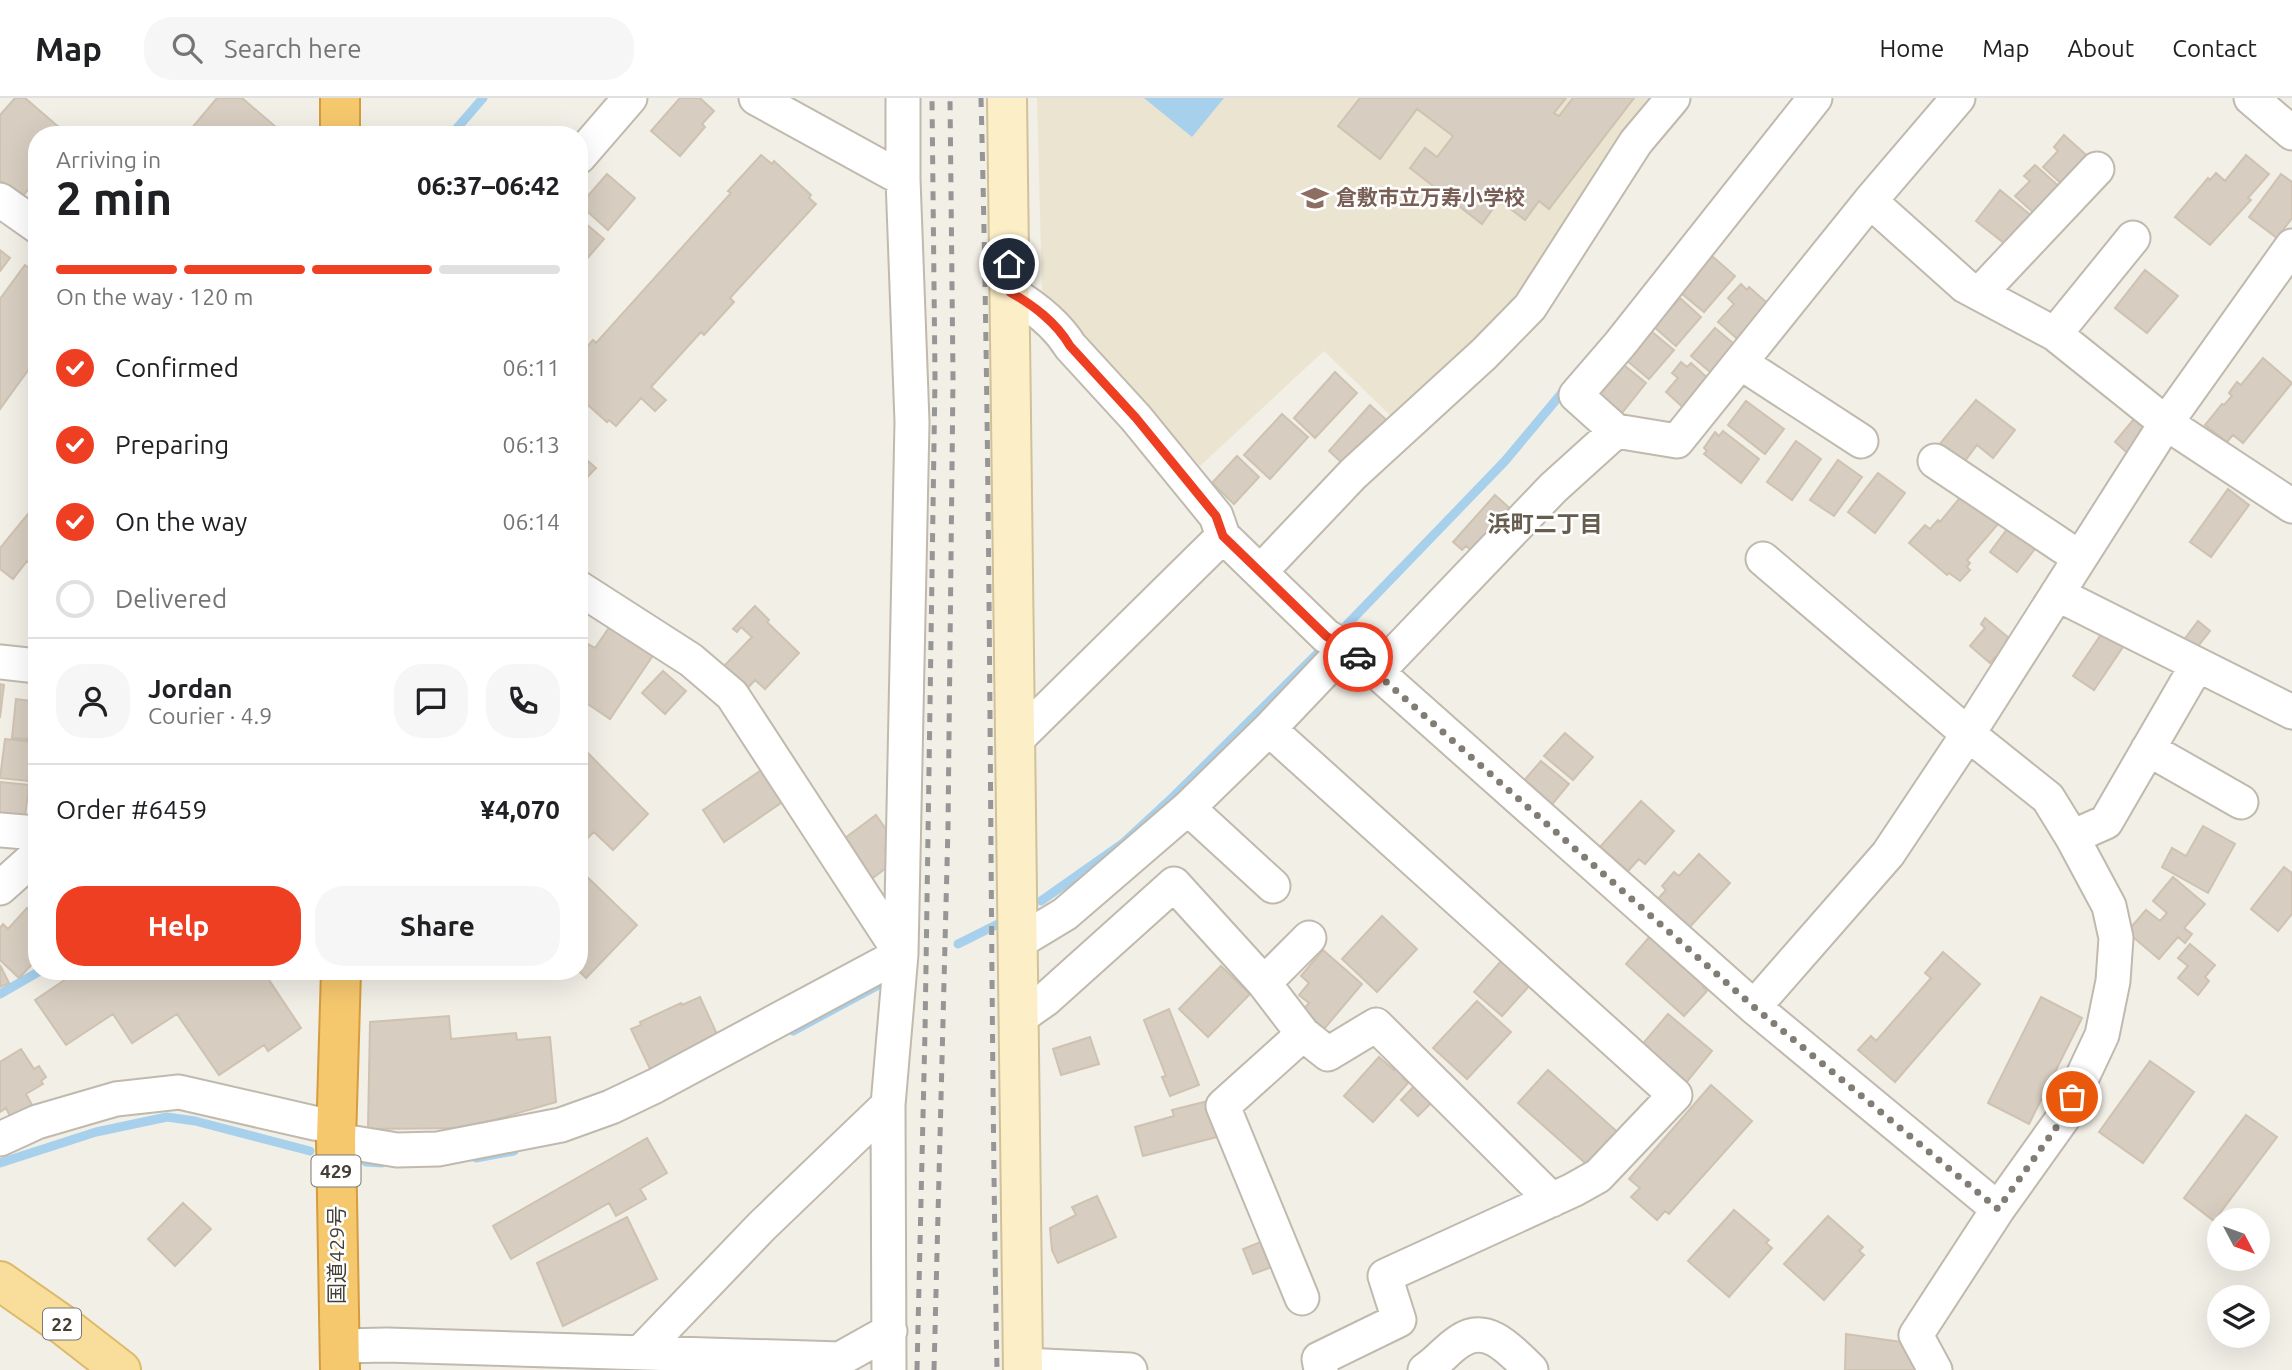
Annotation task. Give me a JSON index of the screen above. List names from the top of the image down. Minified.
{"streets":{"highway":["429","国道429号"],"main road":["22"]},"districts":["浜町二丁目"],"places":{"school or university":["倉敷市立万寿小学校"]},"north":"bottom right","page":{"header":"Map","search":"Search here","nav":["Home","Map","About","Contact"],"heading":["2 min","Arriving in","06:37–06:42"],"panel":["Jordan","Courier · 4.9","Order #6459","¥4,070"],"bar":"On the way · 120 m","list":[["Confirmed","06:11"],["Preparing","06:13"],["On the way","06:14"],"Delivered"],"buttons":["Help","Share"]}}
